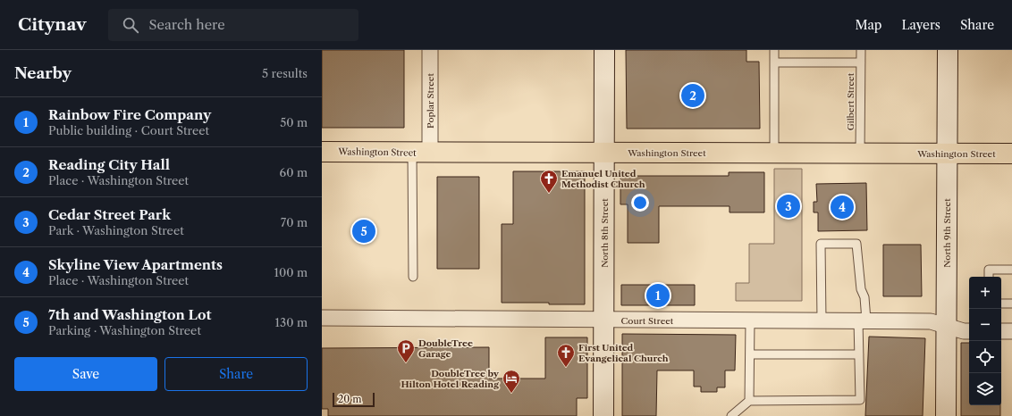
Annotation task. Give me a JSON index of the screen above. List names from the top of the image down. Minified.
{"streets":{"main road":["Washington Street","North 8th Street","North 9th Street"],"street":["Poplar Street","Court Street"],"lane":["Gilbert Street"]},"crossings":[["Poplar Street","Washington Street"],["Gilbert Street","Washington Street"],["Washington Street","North 8th Street"],["Washington Street","North 9th Street"],["North 8th Street","Court Street"],["North 9th Street","Court Street"]],"places":{"church":["Emanuel United Methodist Church","First United Evangelical Church"],"parking":["DoubleTree Garage"],"hotel":["DoubleTree by Hilton Hotel Reading"]},"scale_bar":"20 m","page":{"header":"Citynav","search":"Search here","nav":["Map","Layers","Share"],"heading":["Nearby","5 results"],"pins":["2","3","4","5","1"],"list":[{"mark":"1","name":"Rainbow Fire Company","note":"Public building · Court Street","value":"50 m"},{"mark":"2","name":"Reading City Hall","note":"Place · Washington Street","value":"60 m"},{"mark":"3","name":"Cedar Street Park","note":"Park · Washington Street","value":"70 m"},{"mark":"4","name":"Skyline View Apartments","note":"Place · Washington Street","value":"100 m"},{"mark":"5","name":"7th and Washington Lot","note":"Parking · Washington Street","value":"130 m"}],"map_buttons":["+","−"],"buttons":["Save","Share"],"scale":"20 m"}}
